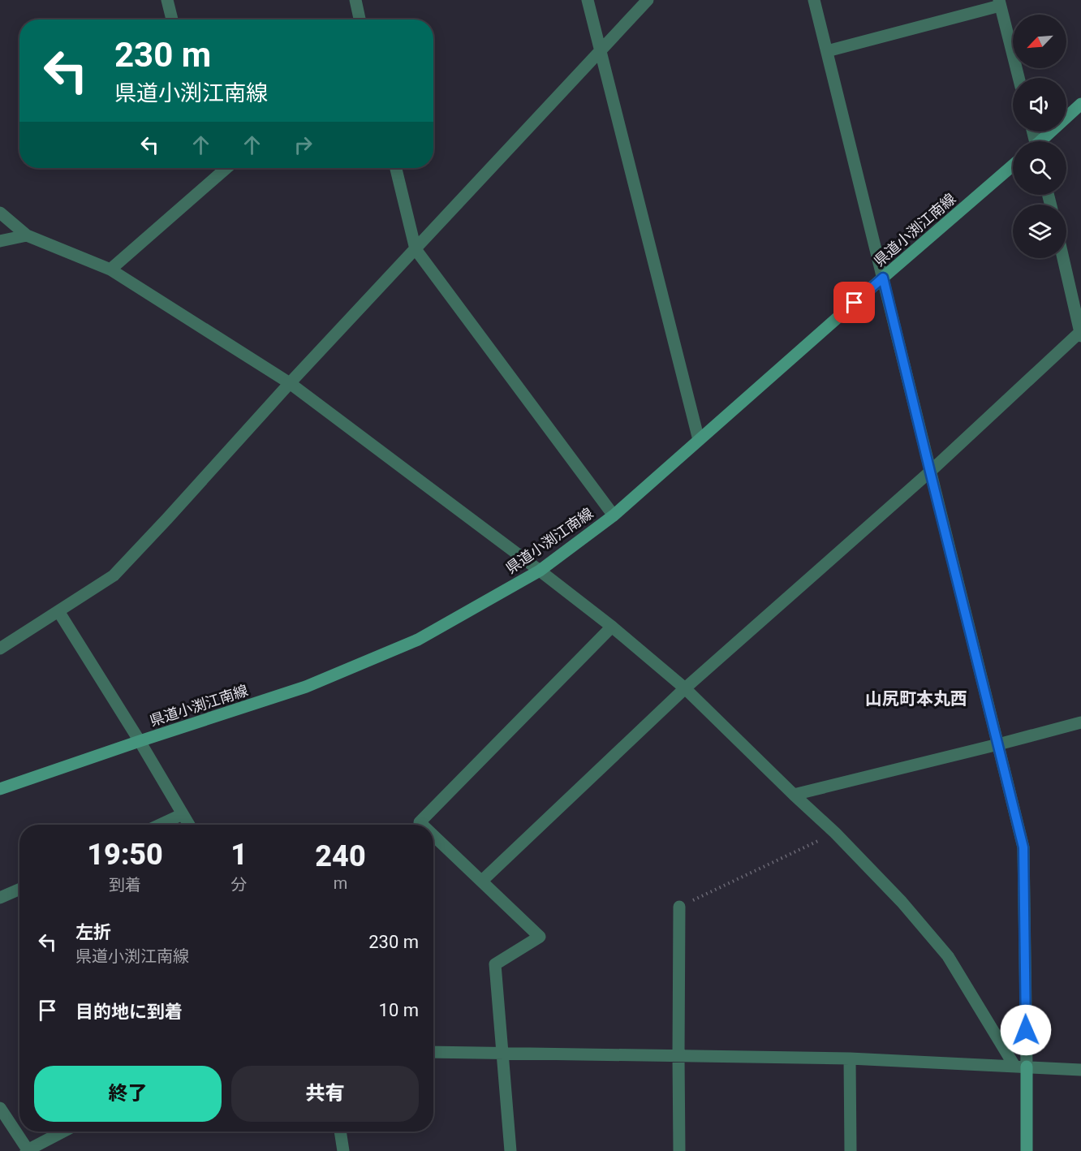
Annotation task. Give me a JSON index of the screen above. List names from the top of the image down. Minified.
{"streets":{"main road":["県道小渕江南線"]},"districts":["山尻町本丸西"],"north":"bottom left","page":{"turn":["230 m","県道小渕江南線"],"eta":["19:50","到着","1","分","240","m"],"list":[{"name":"左折","note":"県道小渕江南線","value":"230 m"},{"name":"目的地に到着","value":"10 m"}],"buttons":["終了","共有"]}}
